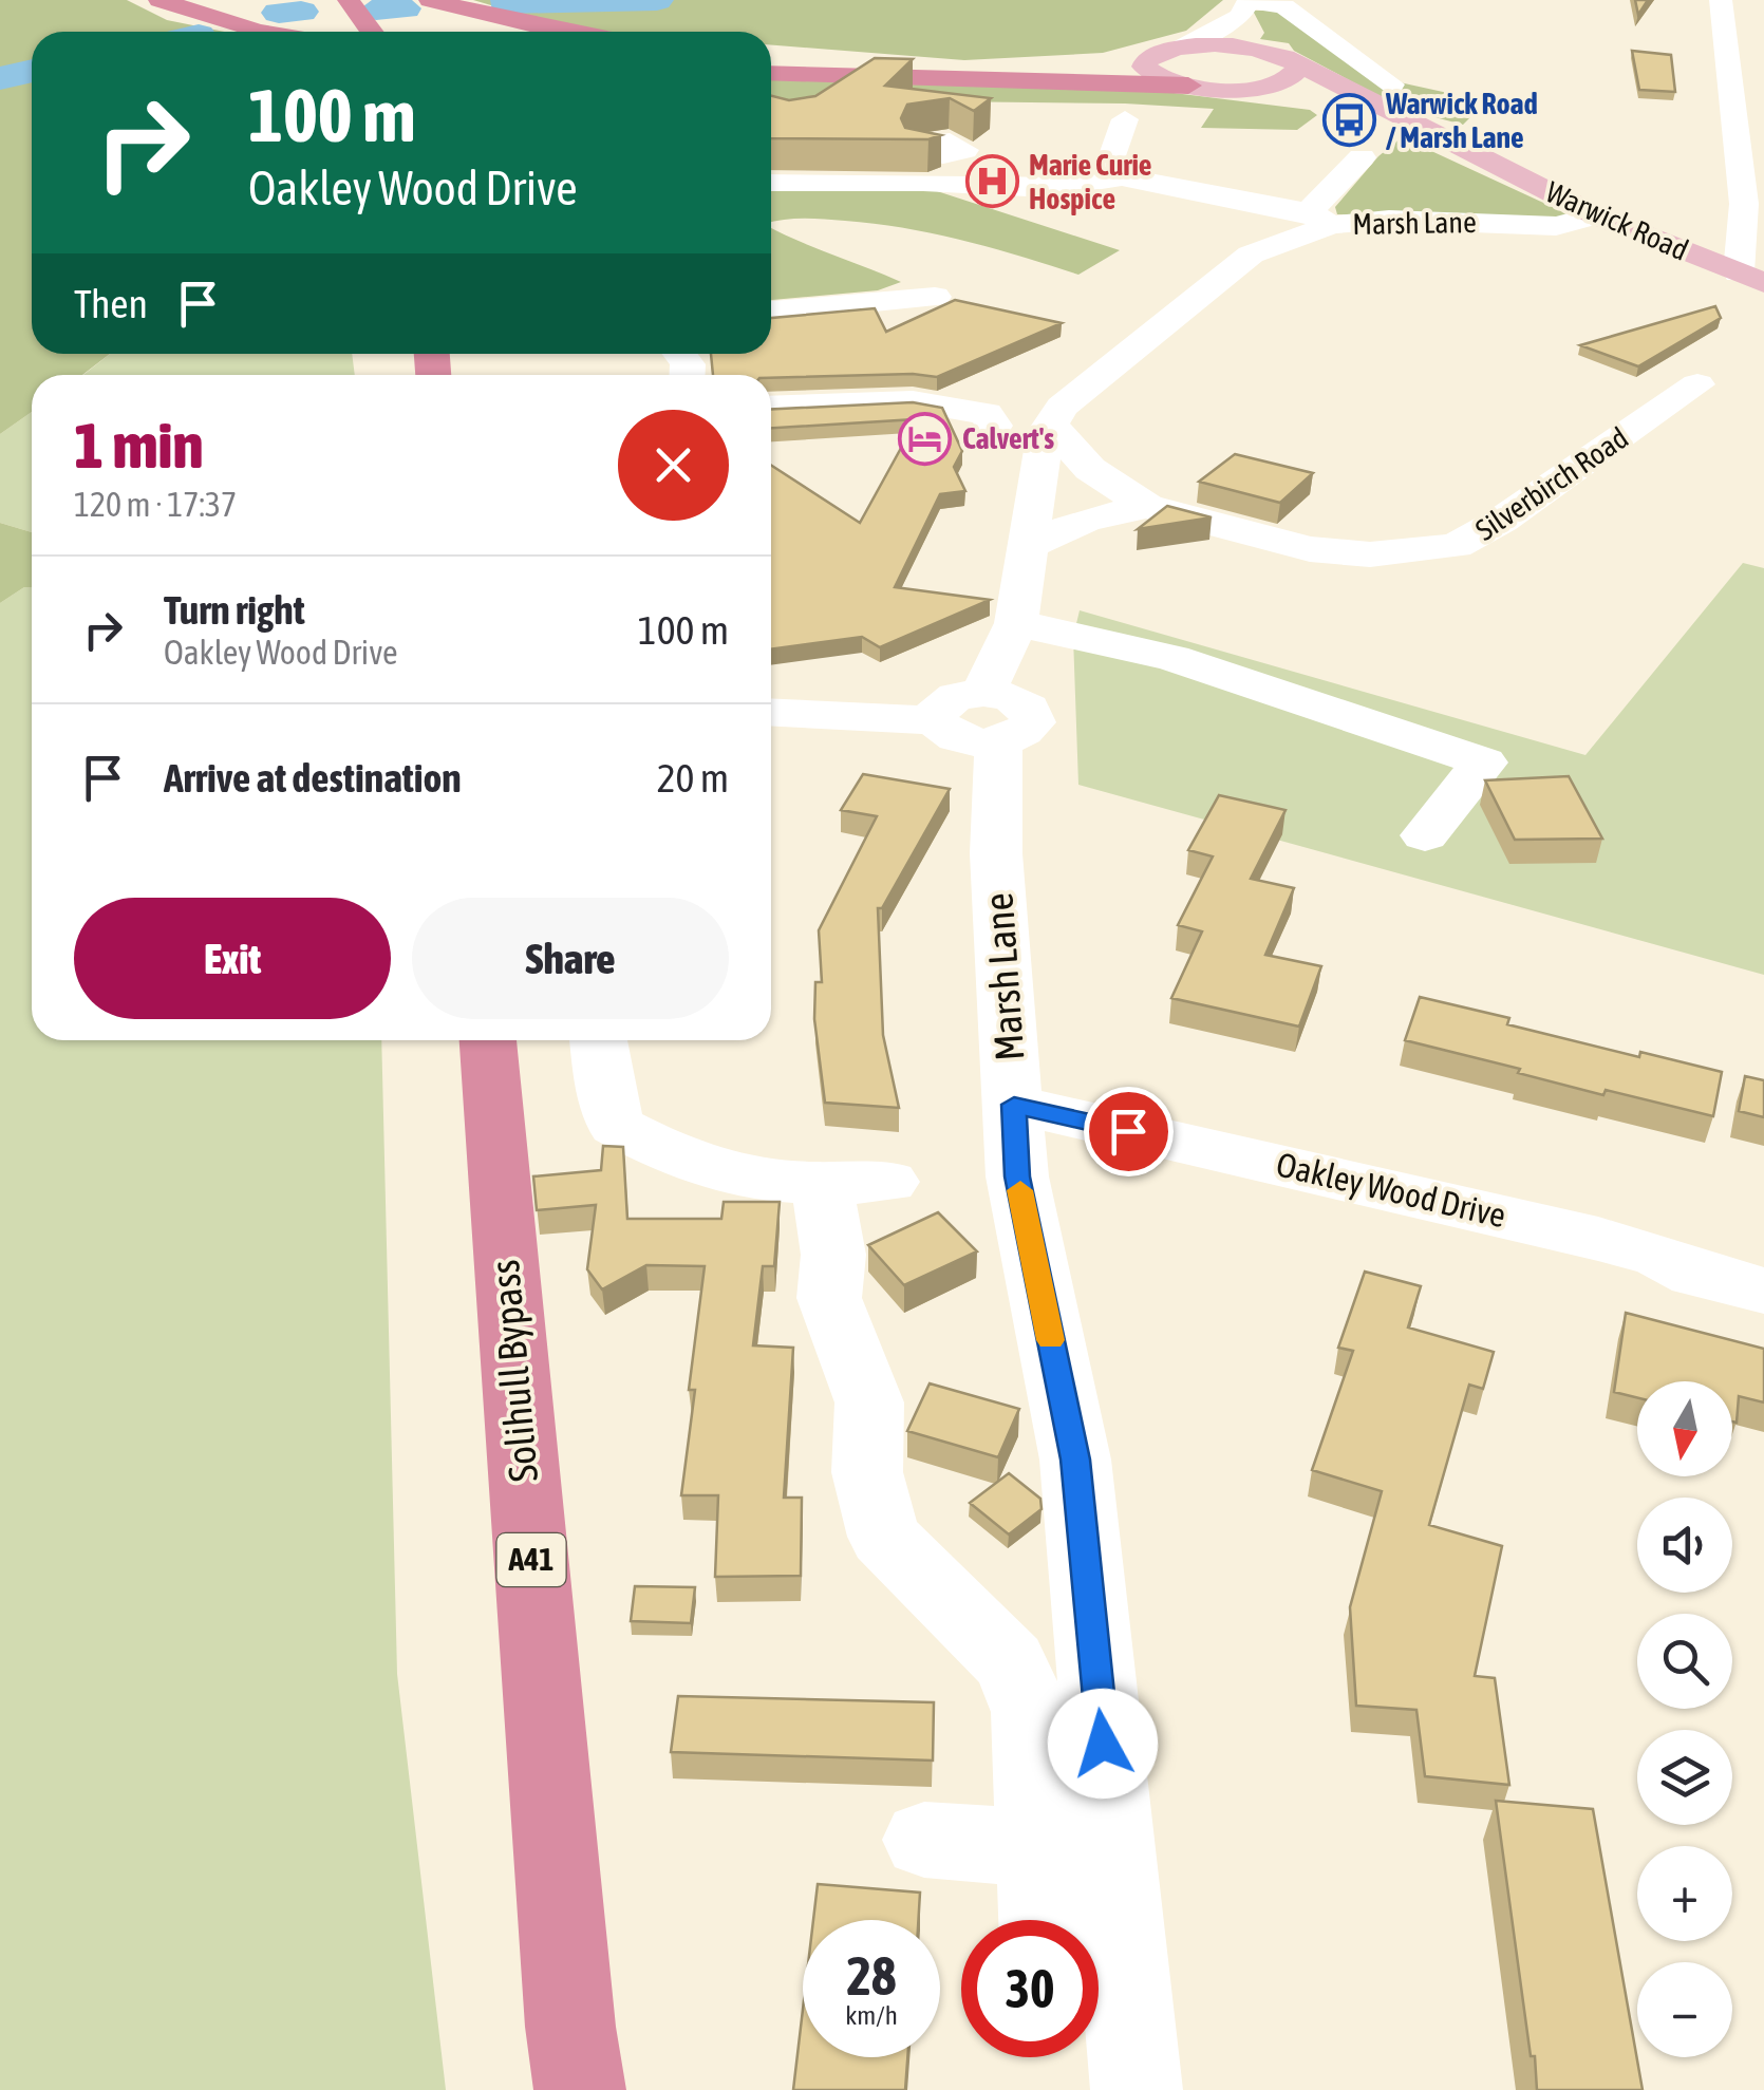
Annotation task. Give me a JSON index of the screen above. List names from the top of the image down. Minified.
{"streets":{"highway":["Solihull Bypass","A41"],"main road":["Warwick Road"],"street":["Marsh Lane","Silverbirch Road","Oakley Wood Drive"]},"crossings":[["Warwick Road","Marsh Lane"],["Marsh Lane","Silverbirch Road"],["Marsh Lane","Oakley Wood Drive"]],"places":{"bus stop":["Warwick Road / Marsh Lane"],"hospital":["Marie Curie Hospice"],"hotel":["Calvert's"]},"north":"bottom","page":{"turn":["100 m","Oakley Wood Drive"],"then":"Then","heading":["1 min","120 m · 17:37"],"list":[{"name":"Turn right","note":"Oakley Wood Drive","value":"100 m"},{"name":"Arrive at destination","value":"20 m"}],"buttons":["Exit","Share"],"map_buttons":["+","−"],"speed":"28 km/h","limit":"30"}}
